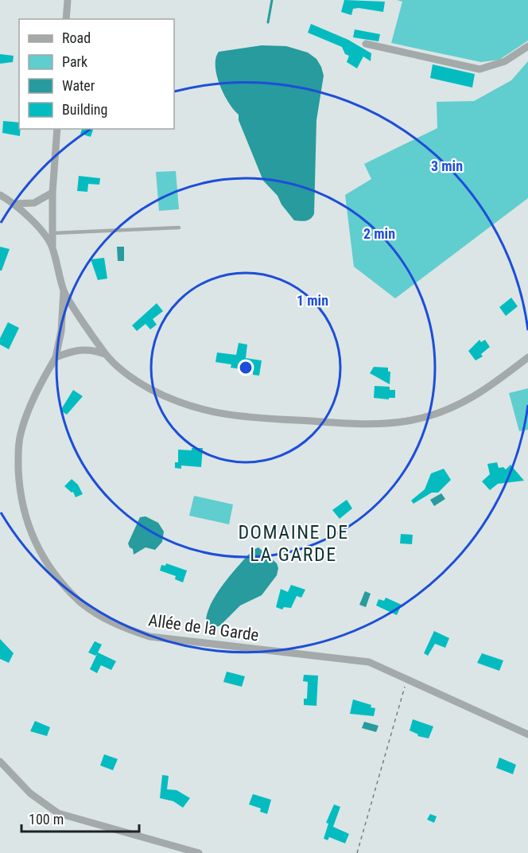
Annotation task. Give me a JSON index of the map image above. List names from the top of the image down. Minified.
{"streets":{"street":["Allée de la Garde"]},"districts":["DOMAINE DE LA GARDE"],"legend":["Road","Park","Water","Building"],"scale_bar":"100 m","rings":["3 min","2 min","1 min"]}
